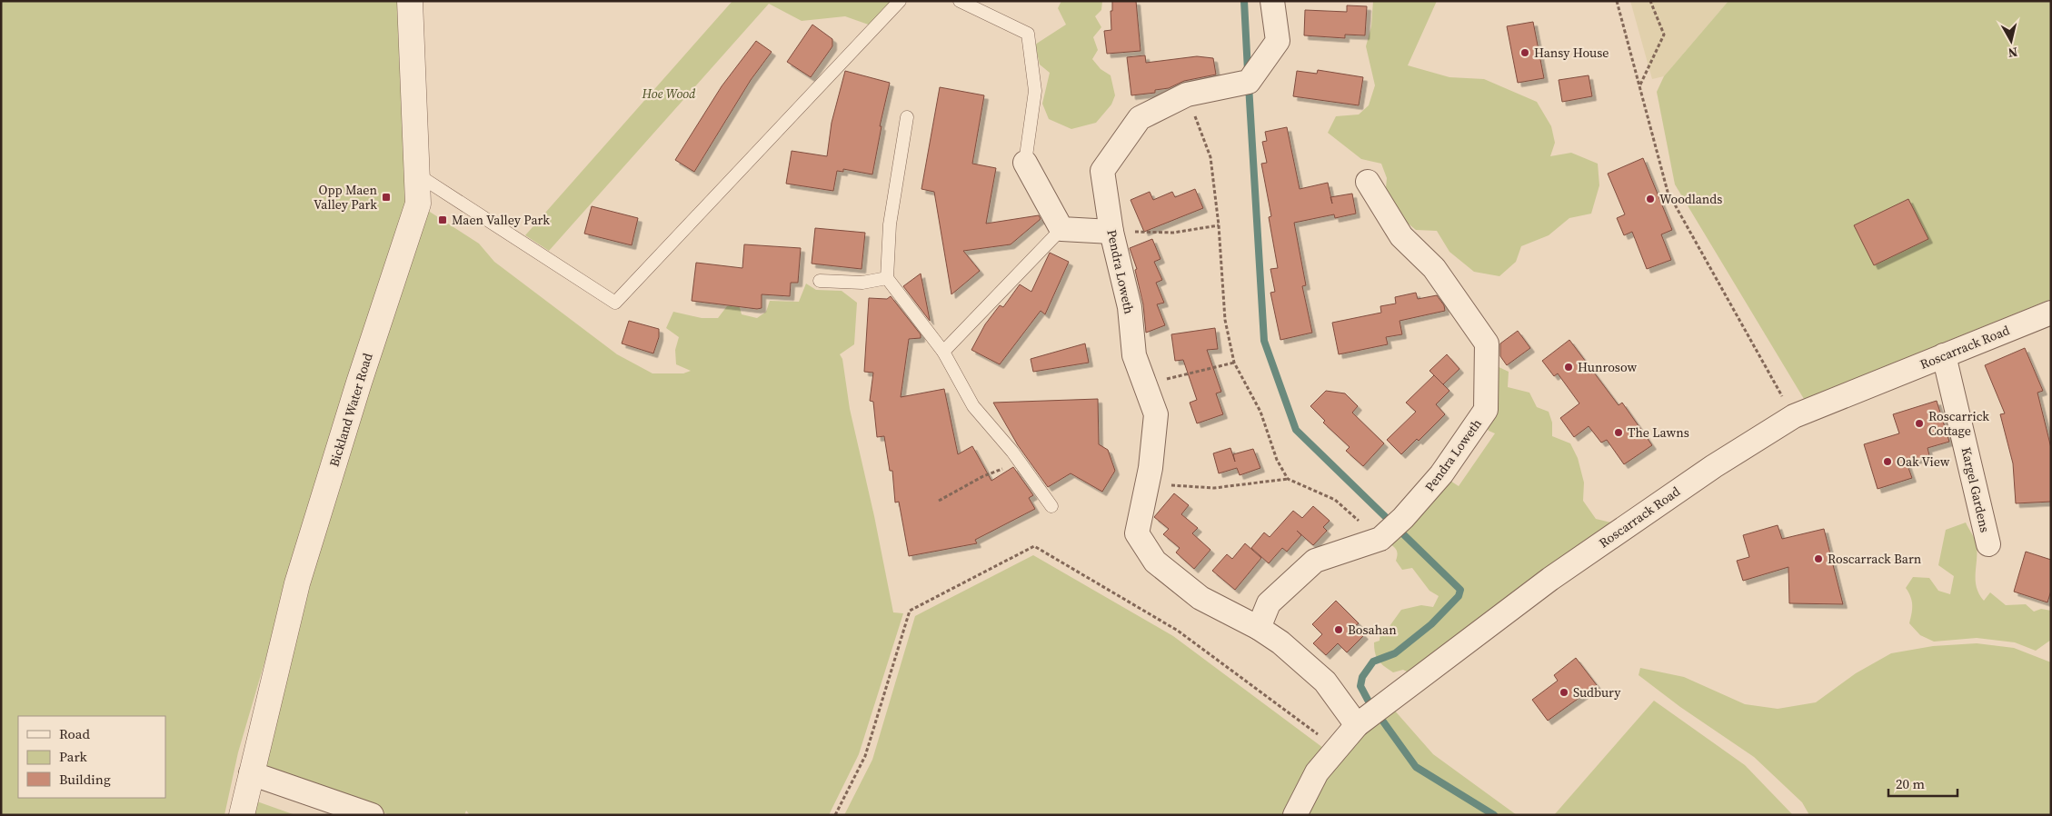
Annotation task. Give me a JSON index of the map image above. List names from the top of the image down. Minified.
{"streets":{"street":["Pendra Loweth","Roscarrack Road","Bickland Water Road","Kargel Gardens"]},"crossings":[["Pendra Loweth","Roscarrack Road"],["Roscarrack Road","Kargel Gardens"]],"parks":["Hoe Wood"],"places":{"other":["Hansy House","Woodlands","Hunrosow","Roscarrick Cottage","The Lawns","Oak View","Roscarrack Barn","Bosahan","Sudbury"],"transit":["Opp Maen Valley Park","Maen Valley Park"]},"legend":["Road","Park","Building"],"scale_bar":"20 m","north":"bottom"}
